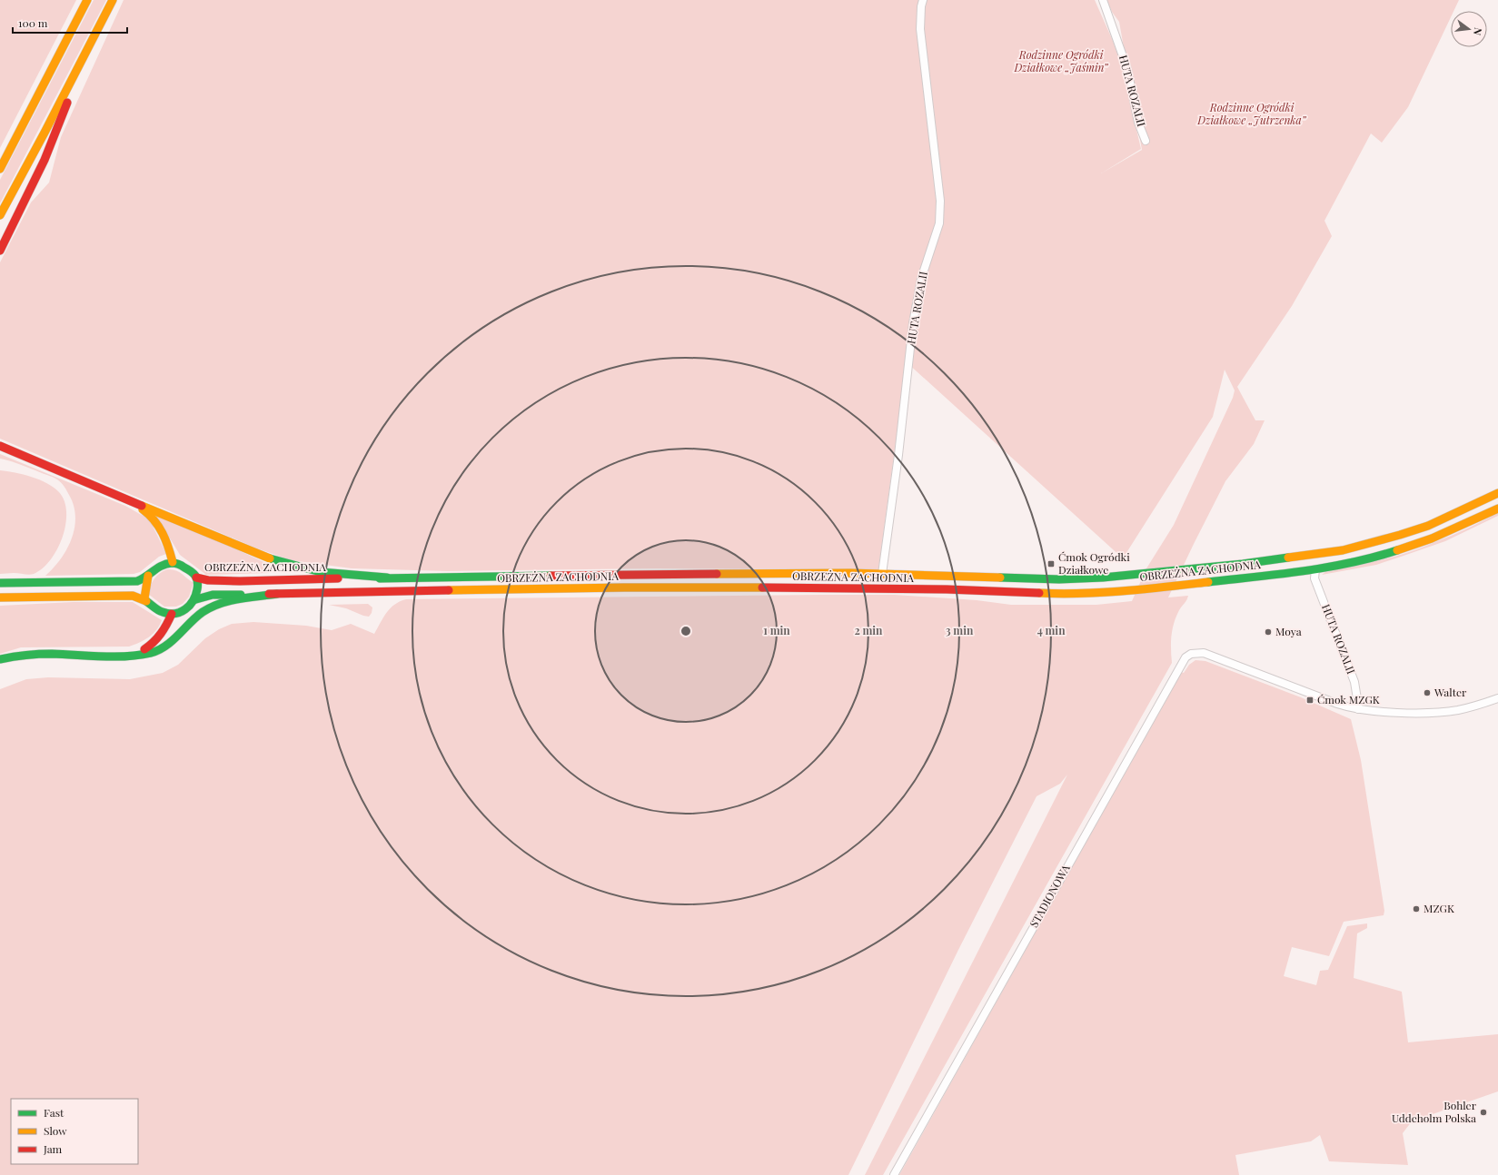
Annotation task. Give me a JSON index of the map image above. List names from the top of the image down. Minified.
{"streets":{"main road":["OBRZEŻNA ZACHODNIA"],"street":["HUTA ROZALII","STADIONOWA"]},"crossings":[["HUTA ROZALII","OBRZEŻNA ZACHODNIA"],["HUTA ROZALII","STADIONOWA"]],"parks":["Rodzinne Ogródki Działkowe „Jaśmin”","Rodzinne Ogródki Działkowe „Jutrzenka”"],"places":{"transit":["Ćmok Ogródki Działkowe","Ćmok MZGK"],"other":["Moya","Walter","MZGK","Bohler Uddeholm Polska"]},"legend":["Fast","Slow","Jam"],"scale_bar":"100 m","north":"right","rings":["1 min","2 min","3 min","4 min"]}
